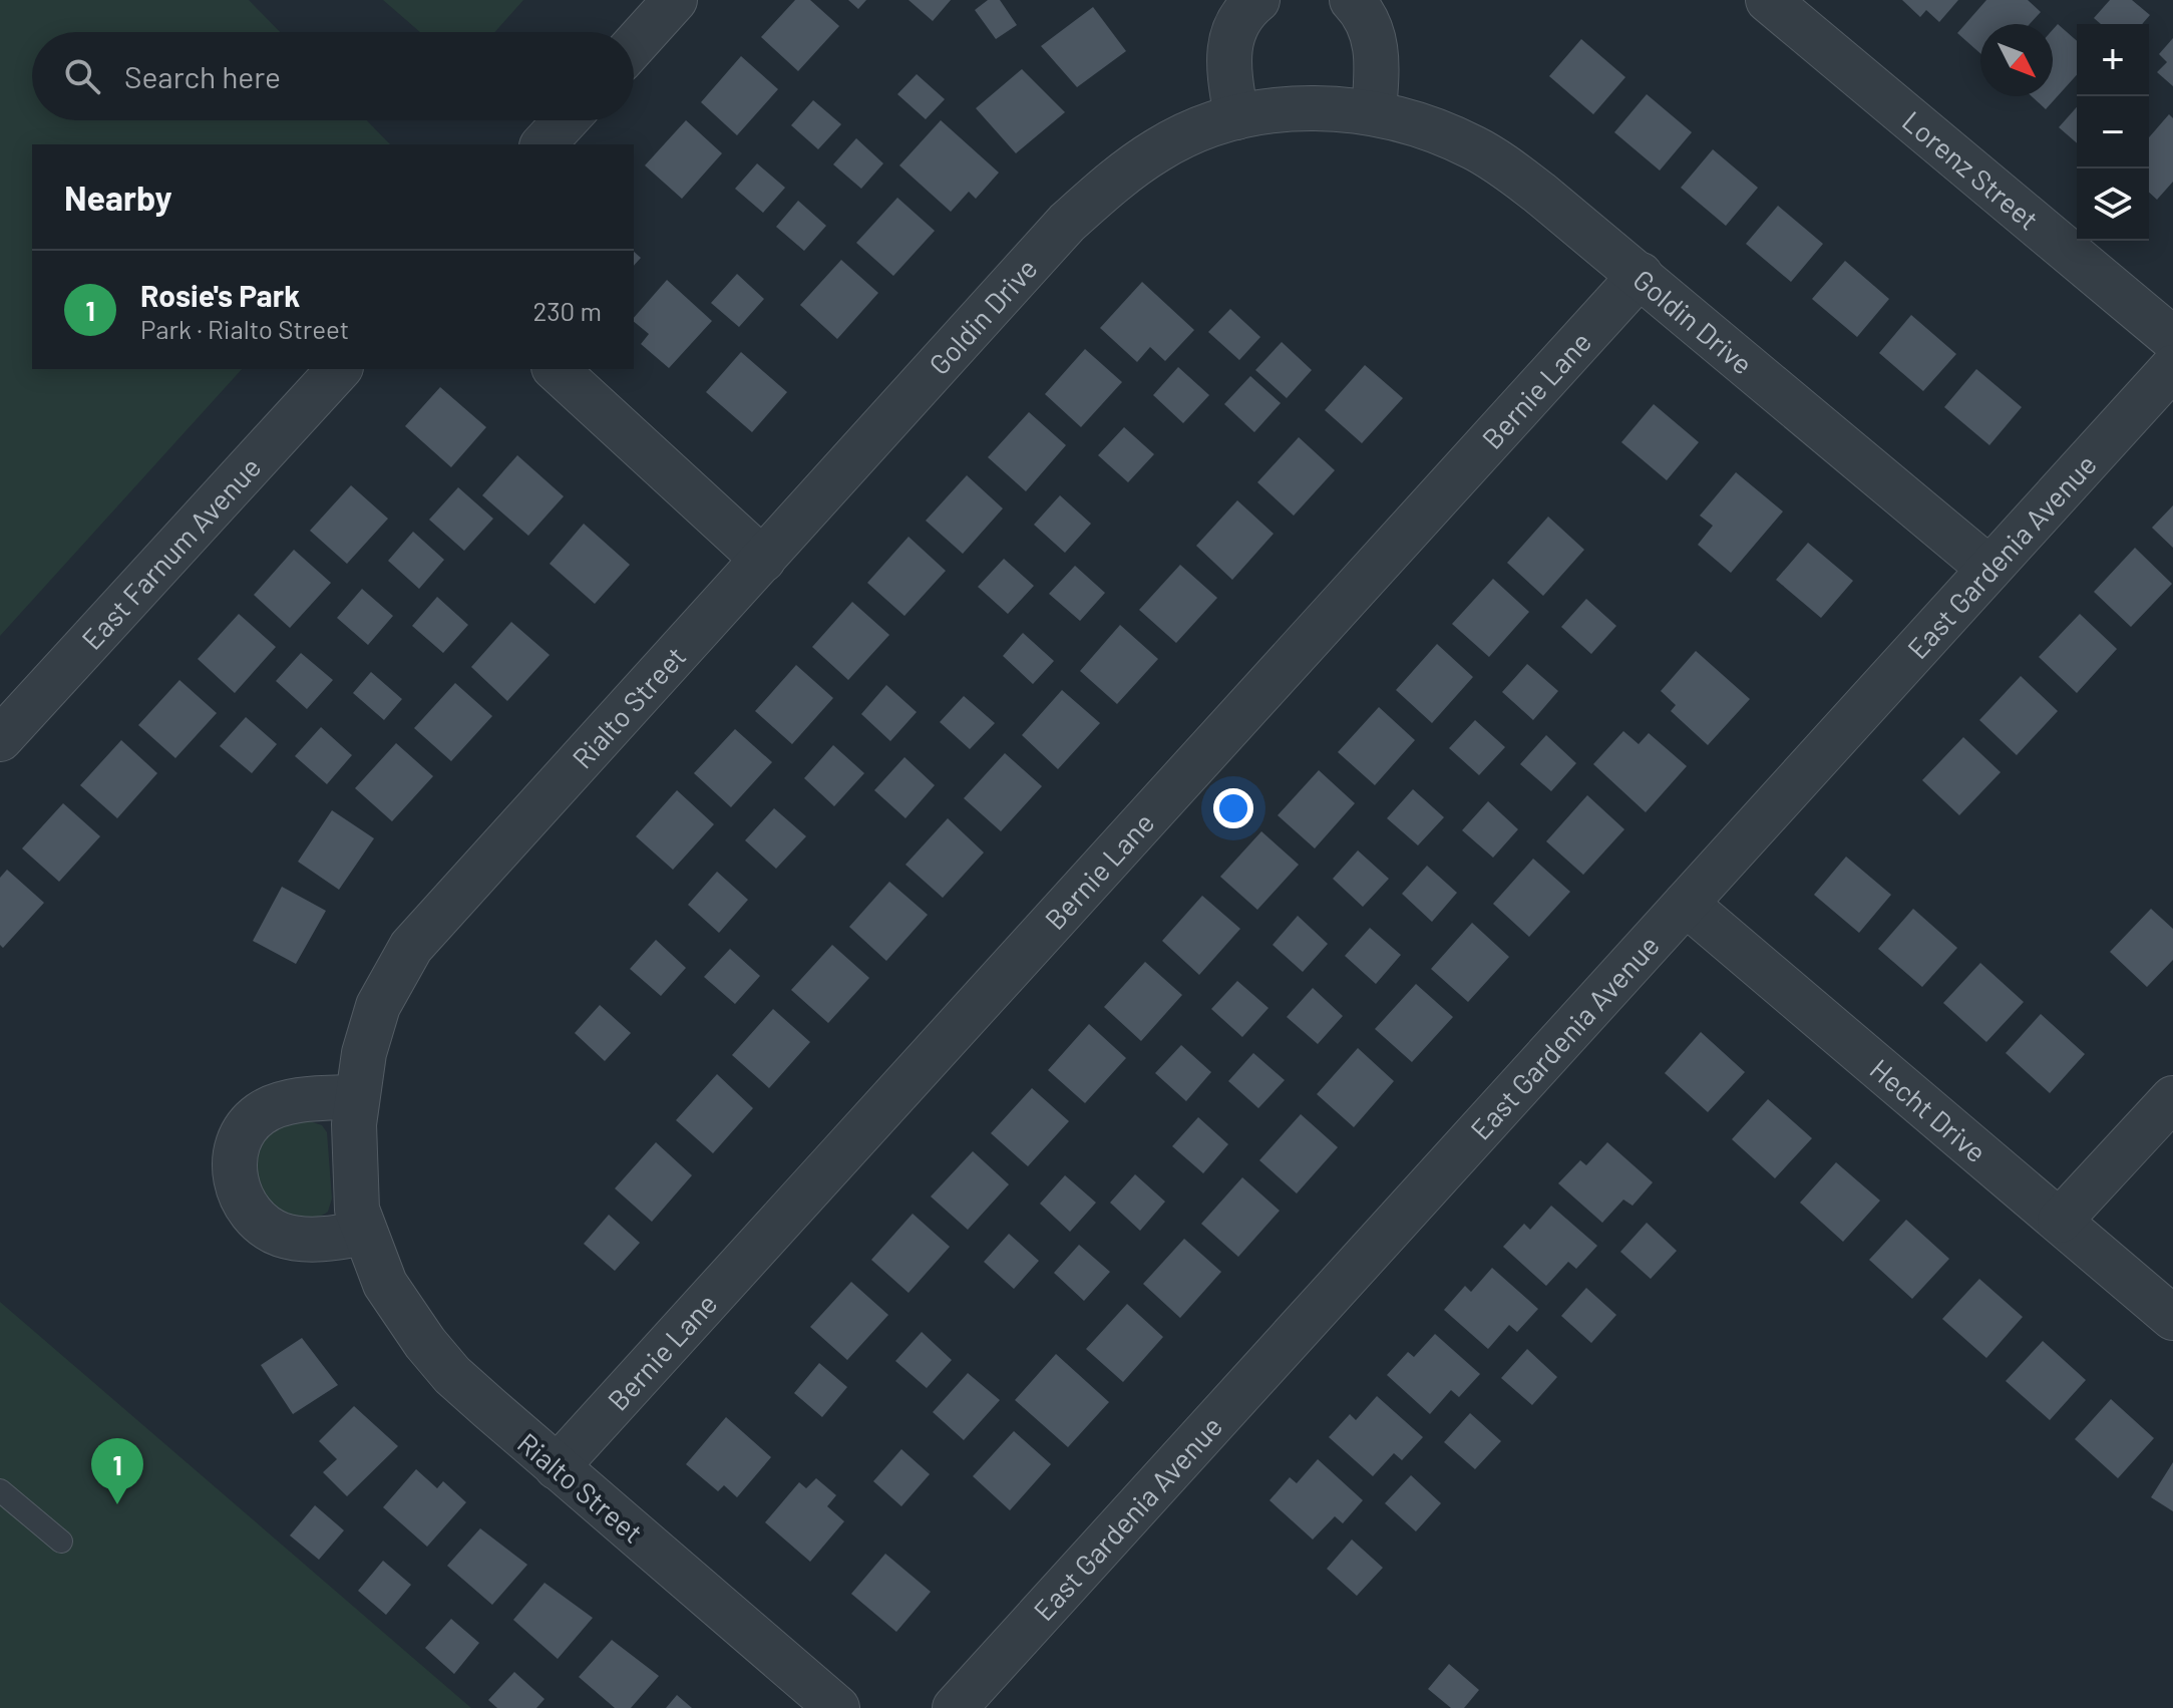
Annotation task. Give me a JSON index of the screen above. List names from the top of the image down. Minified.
{"streets":{"street":["Lorenz Street","Goldin Drive","Bernie Lane","East Farnum Avenue","East Gardenia Avenue","Rialto Street","Hecht Drive"]},"crossings":[["Goldin Drive","Bernie Lane"],["Goldin Drive","East Gardenia Avenue"],["Goldin Drive","Rialto Street"],["Bernie Lane","Rialto Street"],["East Gardenia Avenue","Hecht Drive"]],"north":"bottom right","page":{"map_buttons":["+","−"],"search":"Search here","heading":"Nearby","list":[{"mark":"1","name":"Rosie's Park","note":"Park · Rialto Street","value":"230 m"}],"pins":"1"}}
